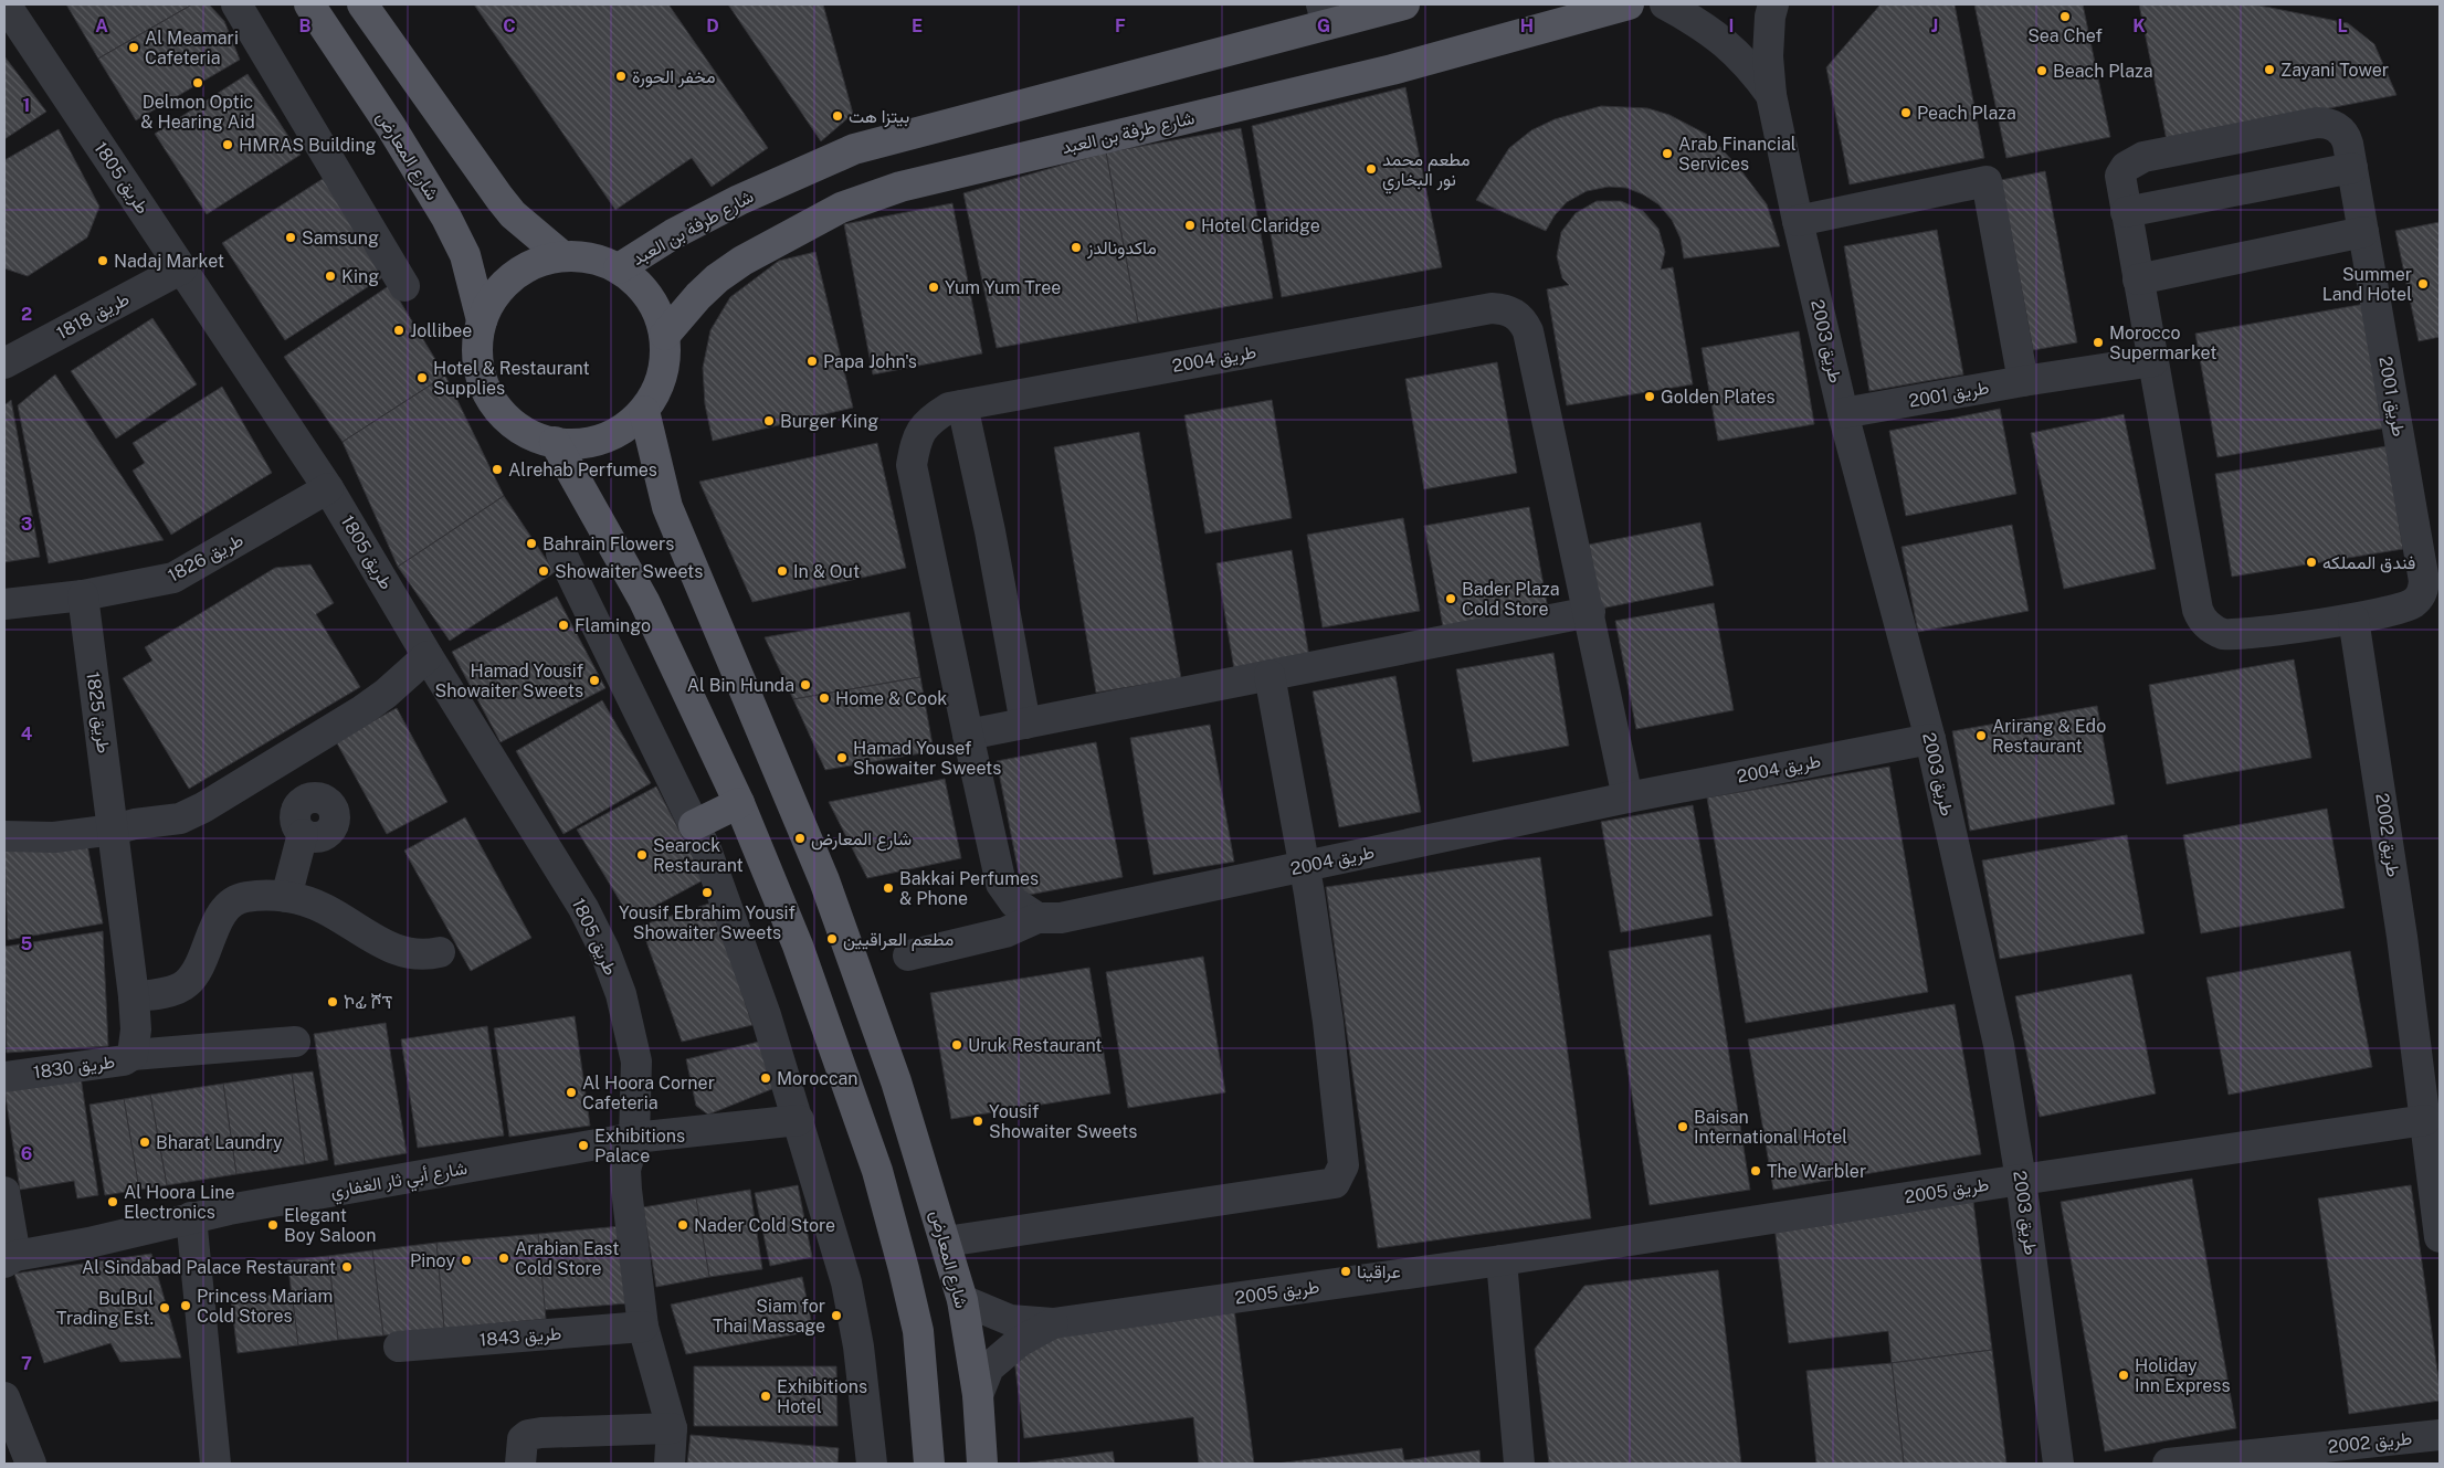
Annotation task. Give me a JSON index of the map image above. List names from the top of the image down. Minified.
{"streets":{"main road":["شارع طرفة بن العبد","شارع المعارض"],"street":["طريق 1805","طريق 1818","طريق 2003","طريق 2004","طريق 2001","طريق 1826","طريق 1825","طريق 2002","طريق 1830","شارع أبي ثار الغفاري","طريق 2005","طريق 1843"]},"crossings":[["شارع طرفة بن العبد","شارع المعارض"],["شارع المعارض","طريق 2005"],["طريق 1805","طريق 1818"],["طريق 1805","طريق 1826"],["طريق 1805","شارع أبي ثار الغفاري"],["طريق 2003","طريق 2004"],["طريق 2003","طريق 2001"],["طريق 2003","طريق 2005"],["طريق 2001","طريق 2002"],["طريق 1826","طريق 1825"],["طريق 1825","طريق 1830"],["طريق 2002","طريق 2005"]],"places":["Sea Chef","Al Meamari Cafeteria","Zayani Tower","Beach Plaza","مخفر الحورة","Delmon Optic & Hearing Aid","Peach Plaza","بيتزا هت","HMRAS Building","Arab Financial Services","مطعم محمد نور البخاري","Hotel Claridge","Samsung","ماكدونالدز","Nadaj Market","King","Summer Land Hotel","Yum Yum Tree","Jollibee","Morocco Supermarket","Papa John's","Hotel & Restaurant Supplies","Golden Plates","Burger King","Alrehab Perfumes","Bahrain Flowers","فندق المملكه","Showaiter Sweets","In & Out","Bader Plaza Cold Store","Flamingo","Hamad Yousif Showaiter Sweets","Al Bin Hunda","Home & Cook","Arirang & Edo Restaurant","Hamad Yousef Showaiter Sweets","شارع المعارض","Searock Restaurant","Bakkai Perfumes & Phone","Yousif Ebrahim Yousif Showaiter Sweets","مطعم العراقيين","ኮፊ ሾፕ","Uruk Restaurant","Moroccan","Al Hoora Corner Cafeteria","Yousif Showaiter Sweets","Baisan International Hotel","Bharat Laundry","Exhibitions Palace","The Warbler","Al Hoora Line Electronics","Elegant Boy Saloon","Nader Cold Store","Arabian East Cold Store","Pinoy","Al Sindabad Palace Restaurant","عراقينا","Princess Mariam Cold Stores","BulBul Trading Est.","Siam for Thai Massage","Holiday Inn Express","Exhibitions Hotel"],"grid":{"columns":["A","B","C","D","E","F","G","H","I","J","K","L"],"rows":["1","2","3","4","5","6","7"]}}
